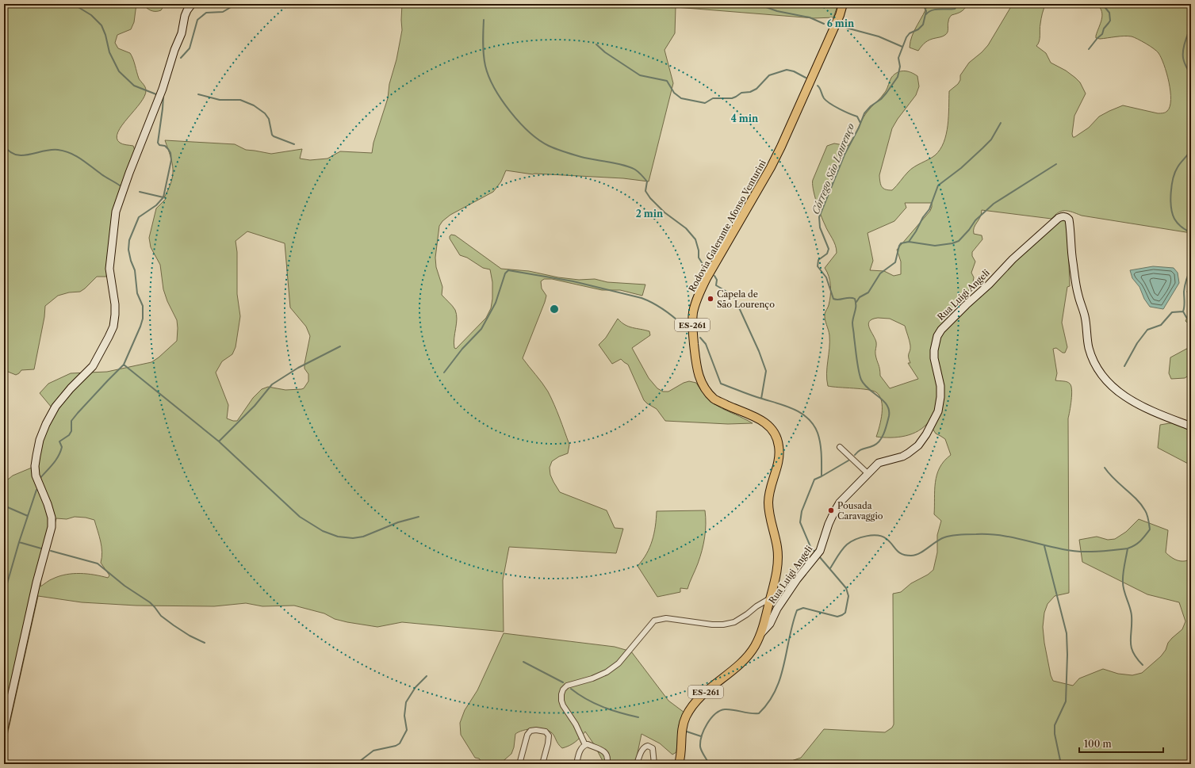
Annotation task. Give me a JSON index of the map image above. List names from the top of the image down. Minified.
{"streets":{"main road":["Rodovia Galerante Afonso Venturini","ES-261"],"street":["Rua Luigi Angeli"]},"crossings":[["Rodovia Galerante Afonso Venturini","Rua Luigi Angeli"],["Rodovia Galerante Afonso Venturini","ES-261"],["Rua Luigi Angeli","ES-261"]],"water":["Córrego São Lourenço"],"places":["Capela de São Lourenço","Pousada Caravaggio"],"scale_bar":"100 m","rings":["6 min","4 min","2 min"]}
